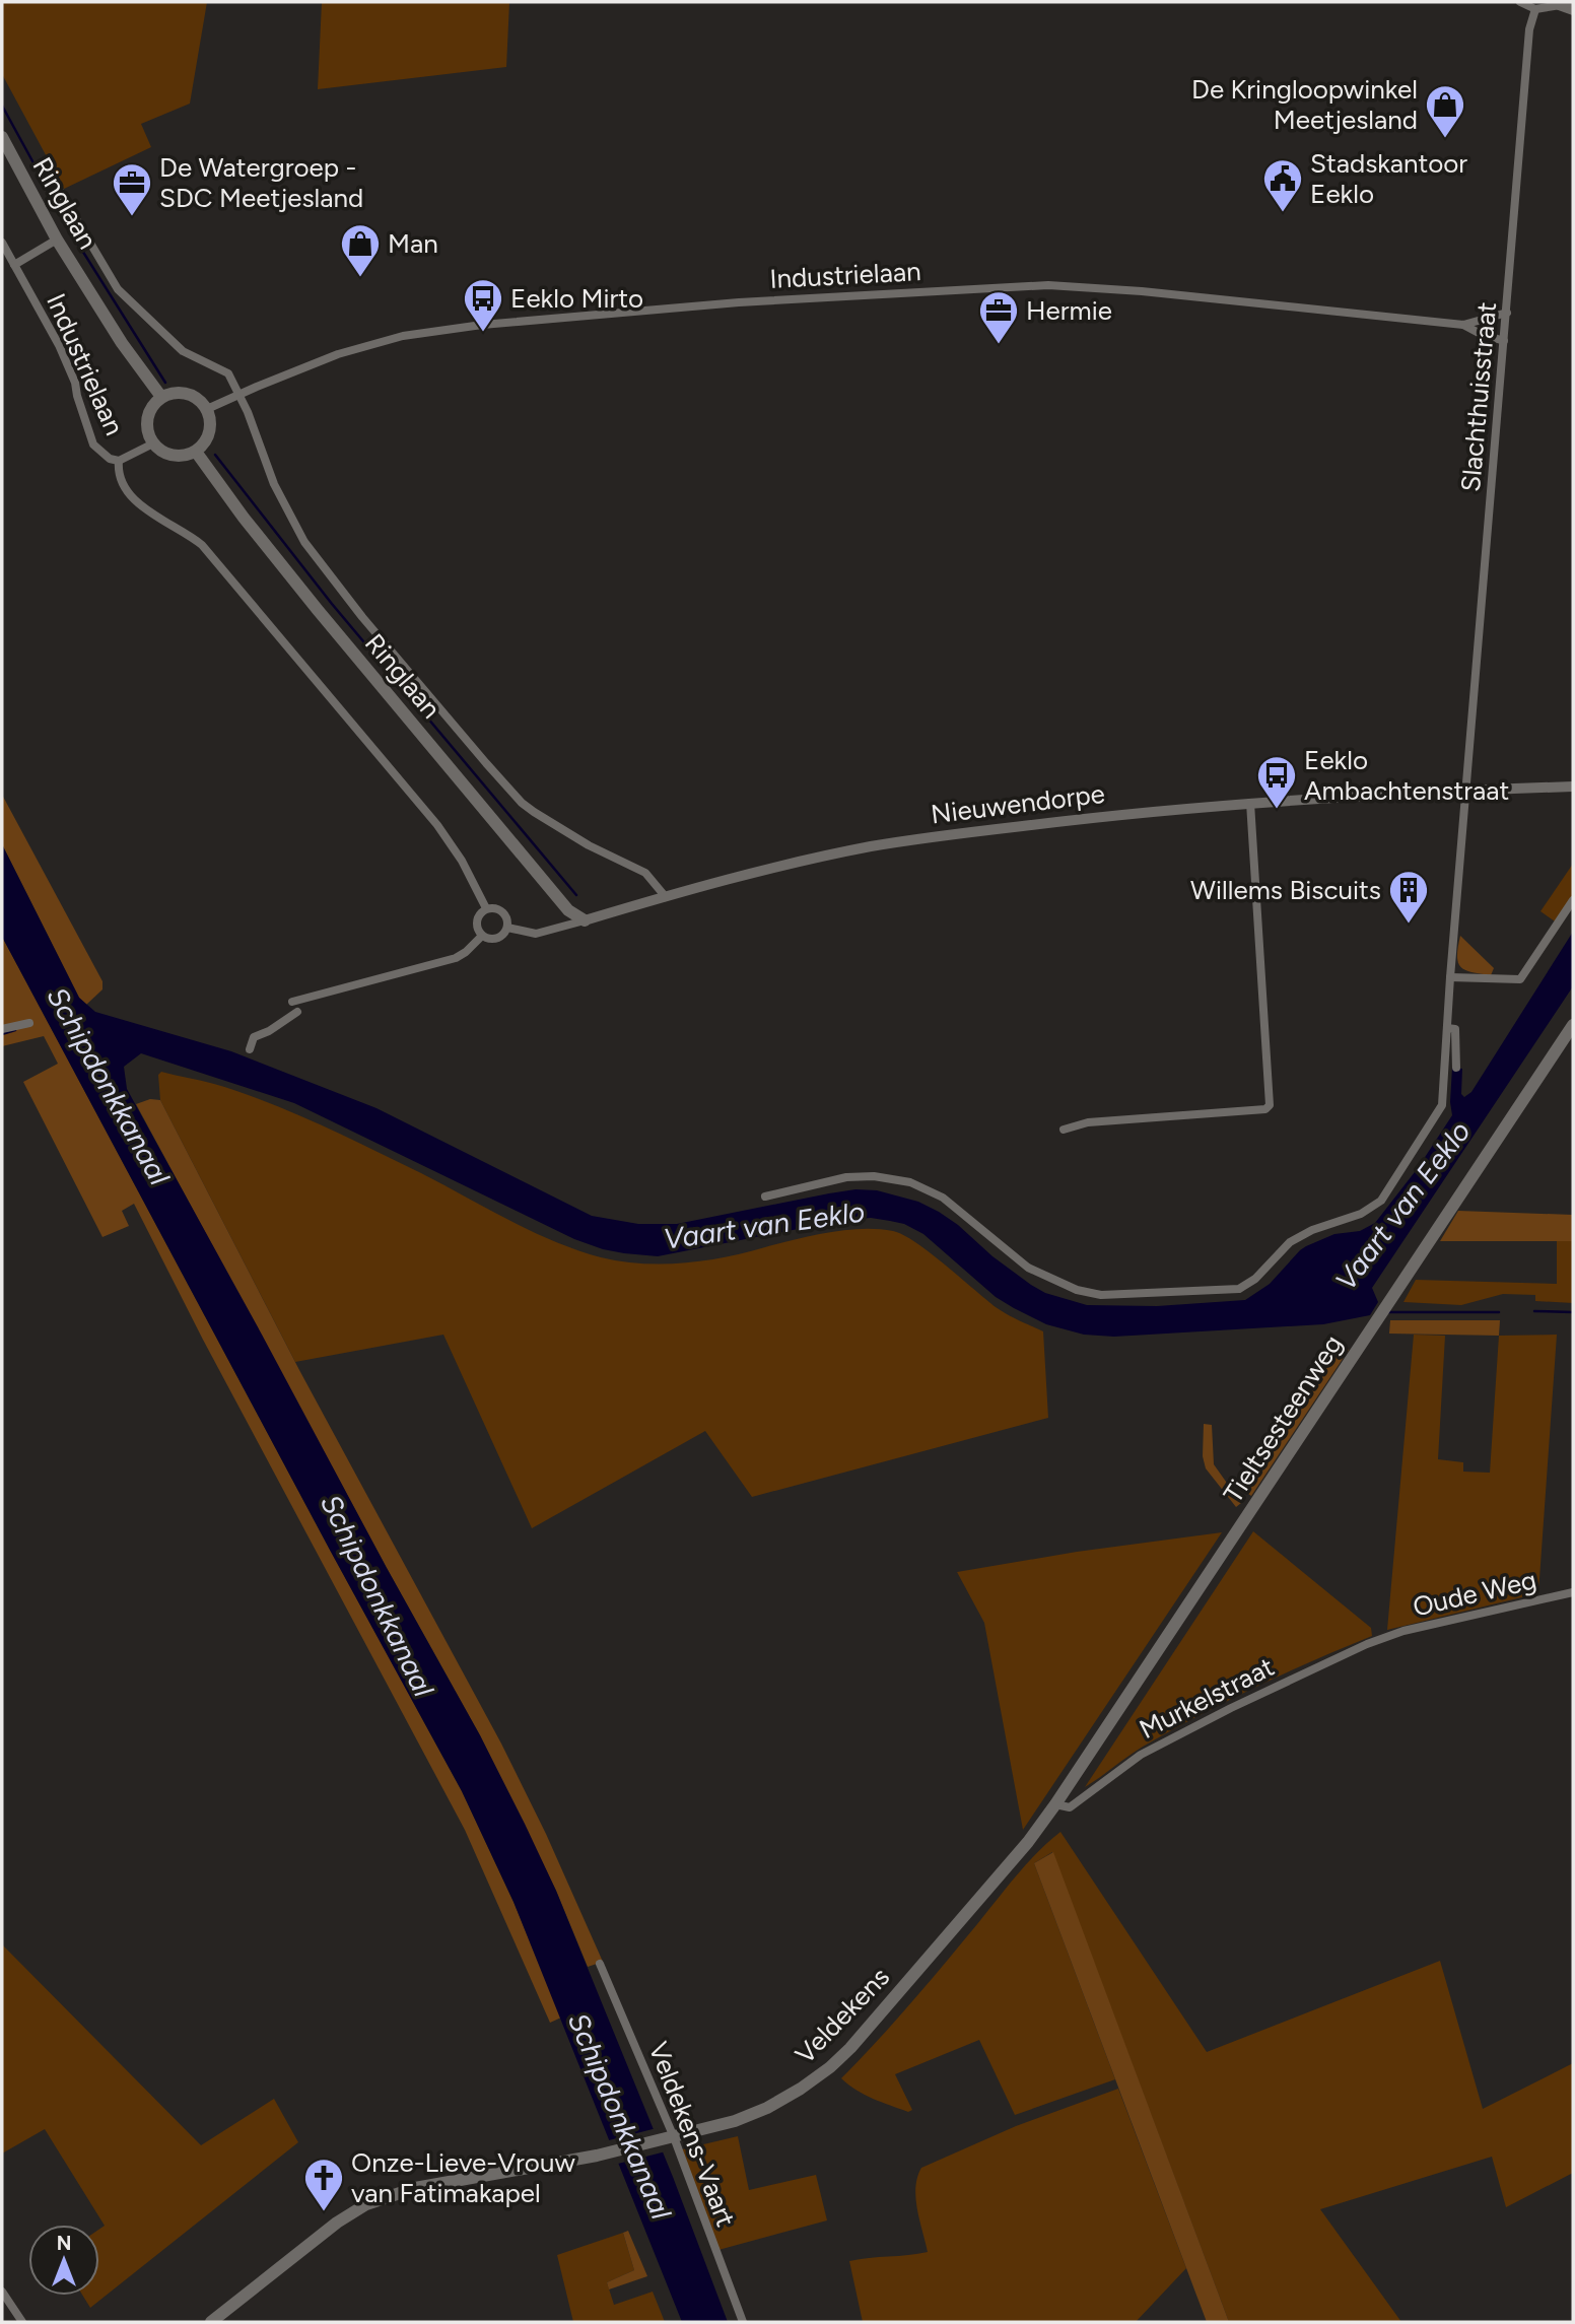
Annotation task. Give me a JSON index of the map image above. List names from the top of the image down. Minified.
{"streets":{"main road":["Ringlaan","Tieltsesteenweg","Veldekens"],"street":["Industrielaan","Slachthuisstraat","Nieuwendorpe","Oude Weg","Murkelstraat","Veldekens-Vaart"]},"crossings":[["Ringlaan","Industrielaan"],["Ringlaan","Nieuwendorpe"],["Industrielaan","Slachthuisstraat"],["Slachthuisstraat","Nieuwendorpe"],["Tieltsesteenweg","Murkelstraat"],["Tieltsesteenweg","Veldekens"],["Oude Weg","Murkelstraat"],["Murkelstraat","Veldekens"],["Veldekens","Veldekens-Vaart"]],"water":["Schipdonkkanaal","Vaart van Eeklo"],"places":{"shop":["De Kringloopwinkel Meetjesland","Man"],"public building":["Stadskantoor Eeklo"],"office":["De Watergroep - SDC Meetjesland","Hermie"],"bus stop":["Eeklo Mirto","Eeklo Ambachtenstraat"],"building":["Willems Biscuits"],"church":["Onze-Lieve-Vrouw van Fatimakapel"]},"north":"top"}
